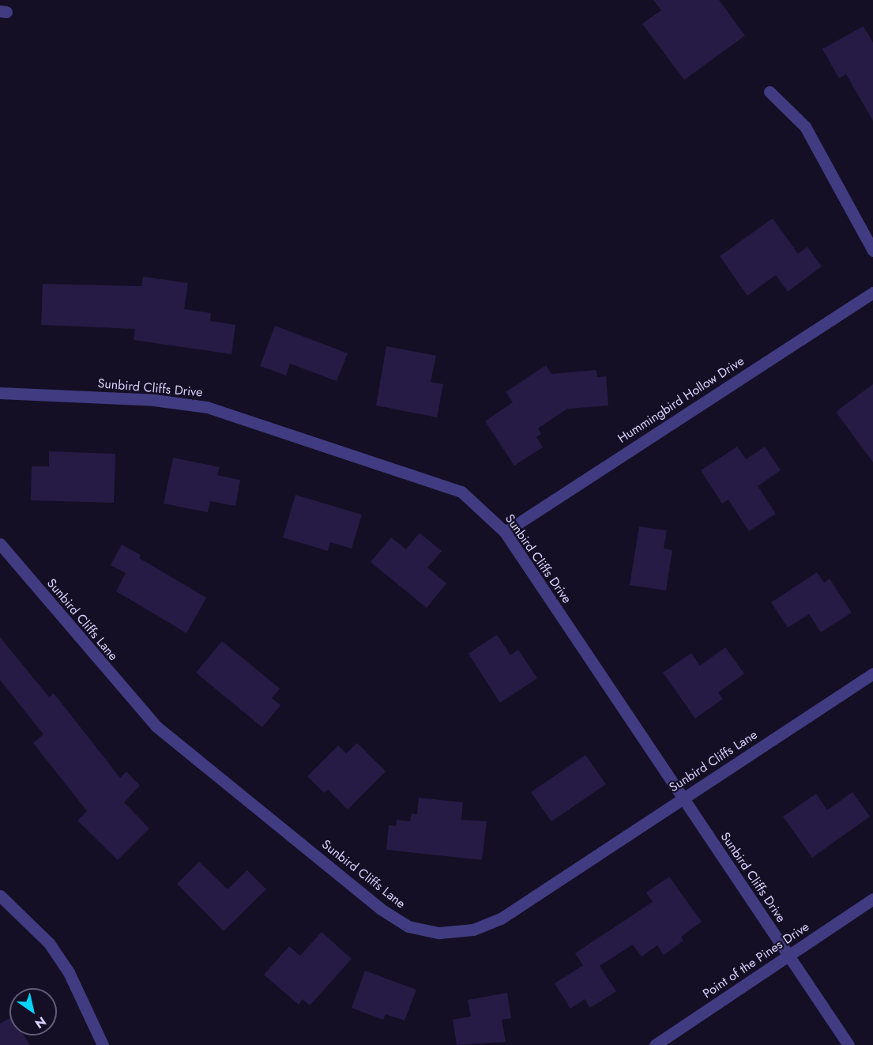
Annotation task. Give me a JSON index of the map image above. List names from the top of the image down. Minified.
{"streets":{"street":["Sunbird Cliffs Drive","Hummingbird Hollow Drive","Sunbird Cliffs Lane","Point of the Pines Drive"]},"crossings":[["Sunbird Cliffs Drive","Hummingbird Hollow Drive"],["Sunbird Cliffs Drive","Sunbird Cliffs Lane"],["Sunbird Cliffs Drive","Point of the Pines Drive"]],"north":"bottom right"}
